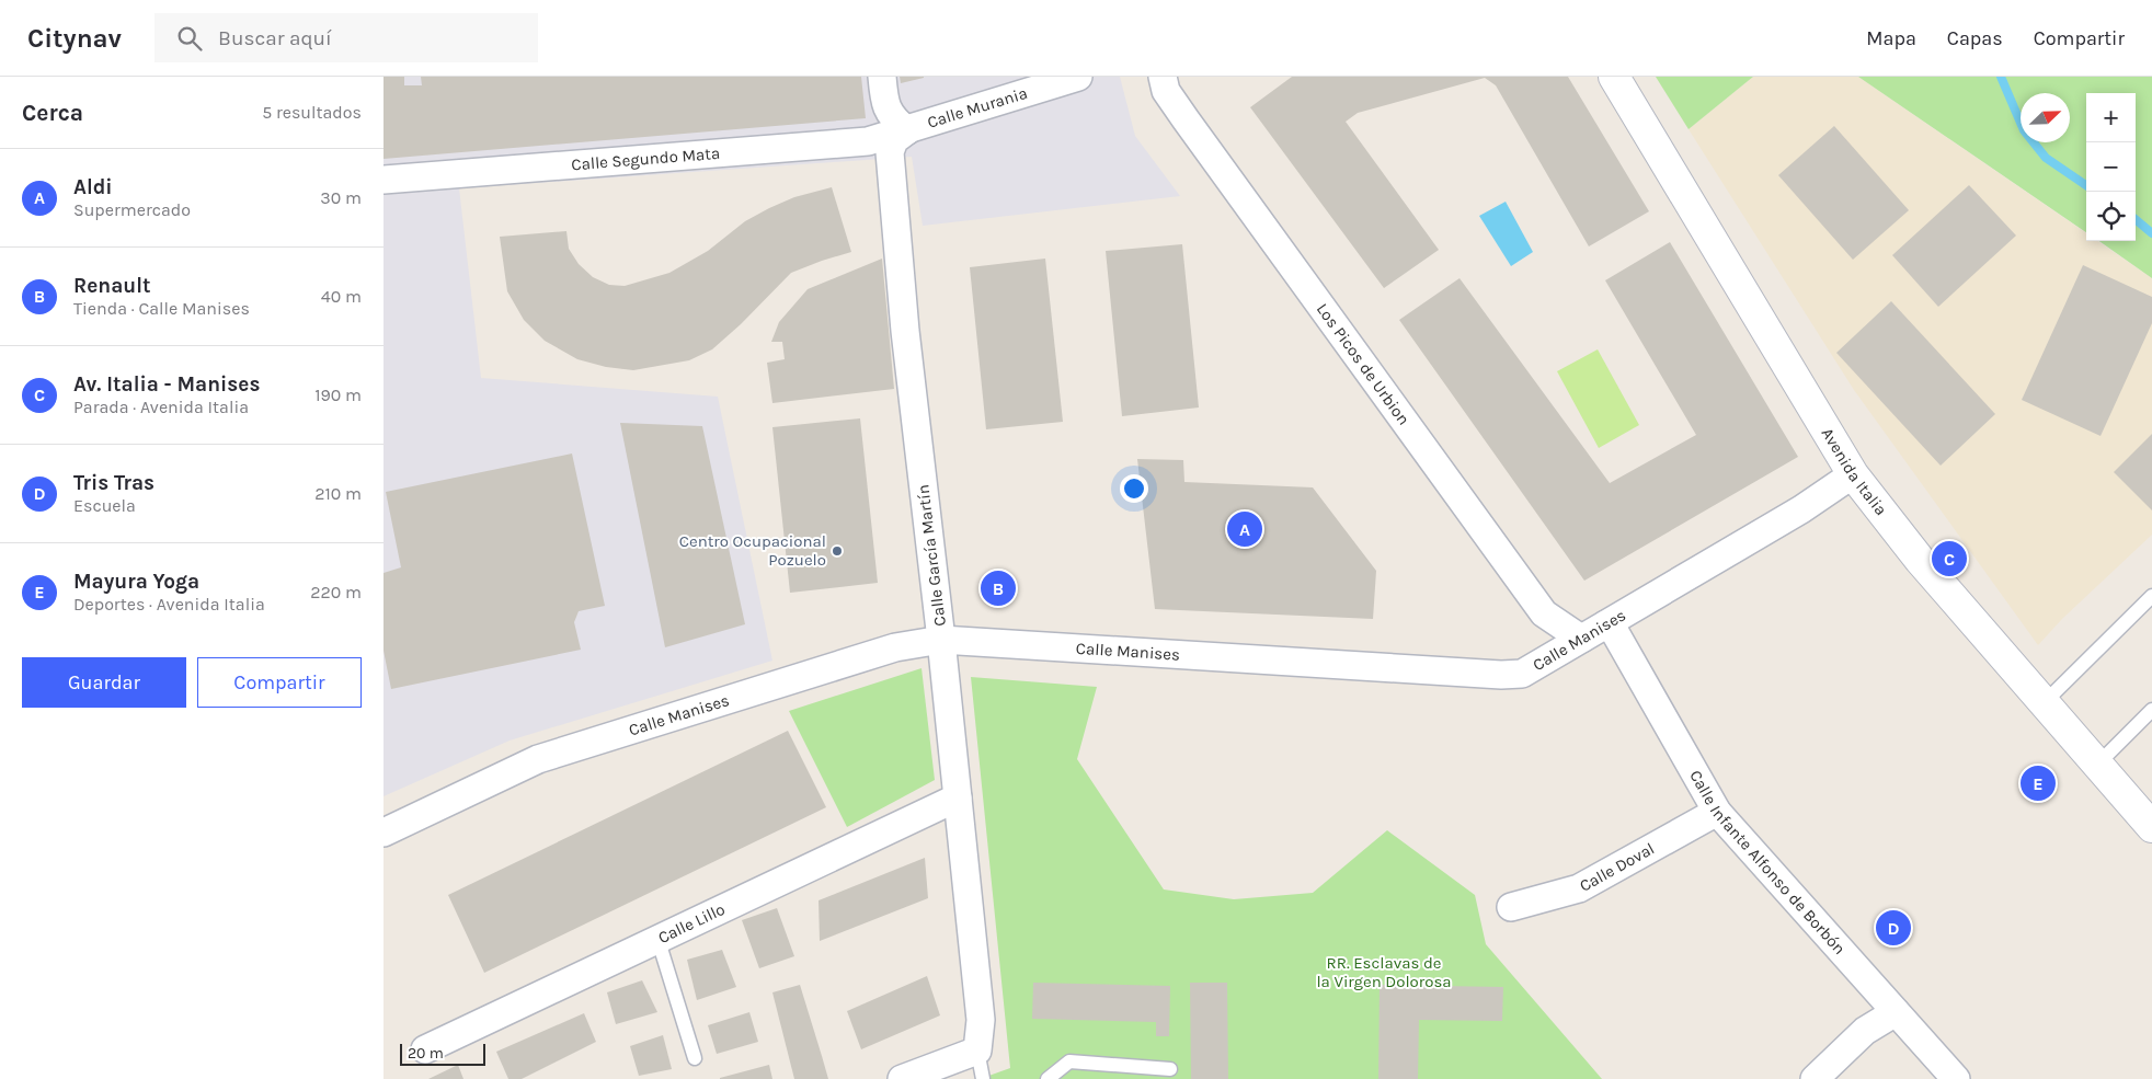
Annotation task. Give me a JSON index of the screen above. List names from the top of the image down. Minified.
{"streets":{"main road":["Avenida Italia"],"street":["Calle Murania","Calle Segundo Mata","Los Picos de Urbion","Calle García Martín","Calle Manises","Calle Infante Alfonso de Borbón","Calle Doval","Calle Lillo"]},"crossings":[["Calle Murania","Calle Segundo Mata"],["Calle Murania","Calle García Martín"],["Calle Segundo Mata","Calle García Martín"],["Los Picos de Urbion","Calle Manises"],["Avenida Italia","Calle Manises"],["Calle García Martín","Calle Manises"],["Calle García Martín","Calle Lillo"],["Calle Manises","Calle Infante Alfonso de Borbón"],["Calle Infante Alfonso de Borbón","Calle Doval"]],"parks":["RR. Esclavas de la Virgen Dolorosa"],"places":["Centro Ocupacional Pozuelo"],"scale_bar":"20 m","north":"top right","page":{"header":"Citynav","search":"Buscar aquí","nav":["Mapa","Capas","Compartir"],"heading":["Cerca","5 resultados"],"map_buttons":["+","−"],"list":[{"mark":"A","name":"Aldi","note":"Supermercado","value":"30 m"},{"mark":"B","name":"Renault","note":"Tienda · Calle Manises","value":"40 m"},{"mark":"C","name":"Av. Italia - Manises","note":"Parada · Avenida Italia","value":"190 m"},{"mark":"D","name":"Tris Tras","note":"Escuela","value":"210 m"},{"mark":"E","name":"Mayura Yoga","note":"Deportes · Avenida Italia","value":"220 m"}],"pins":["A","C","B","E","D"],"buttons":["Guardar","Compartir"],"scale":"20 m"}}
